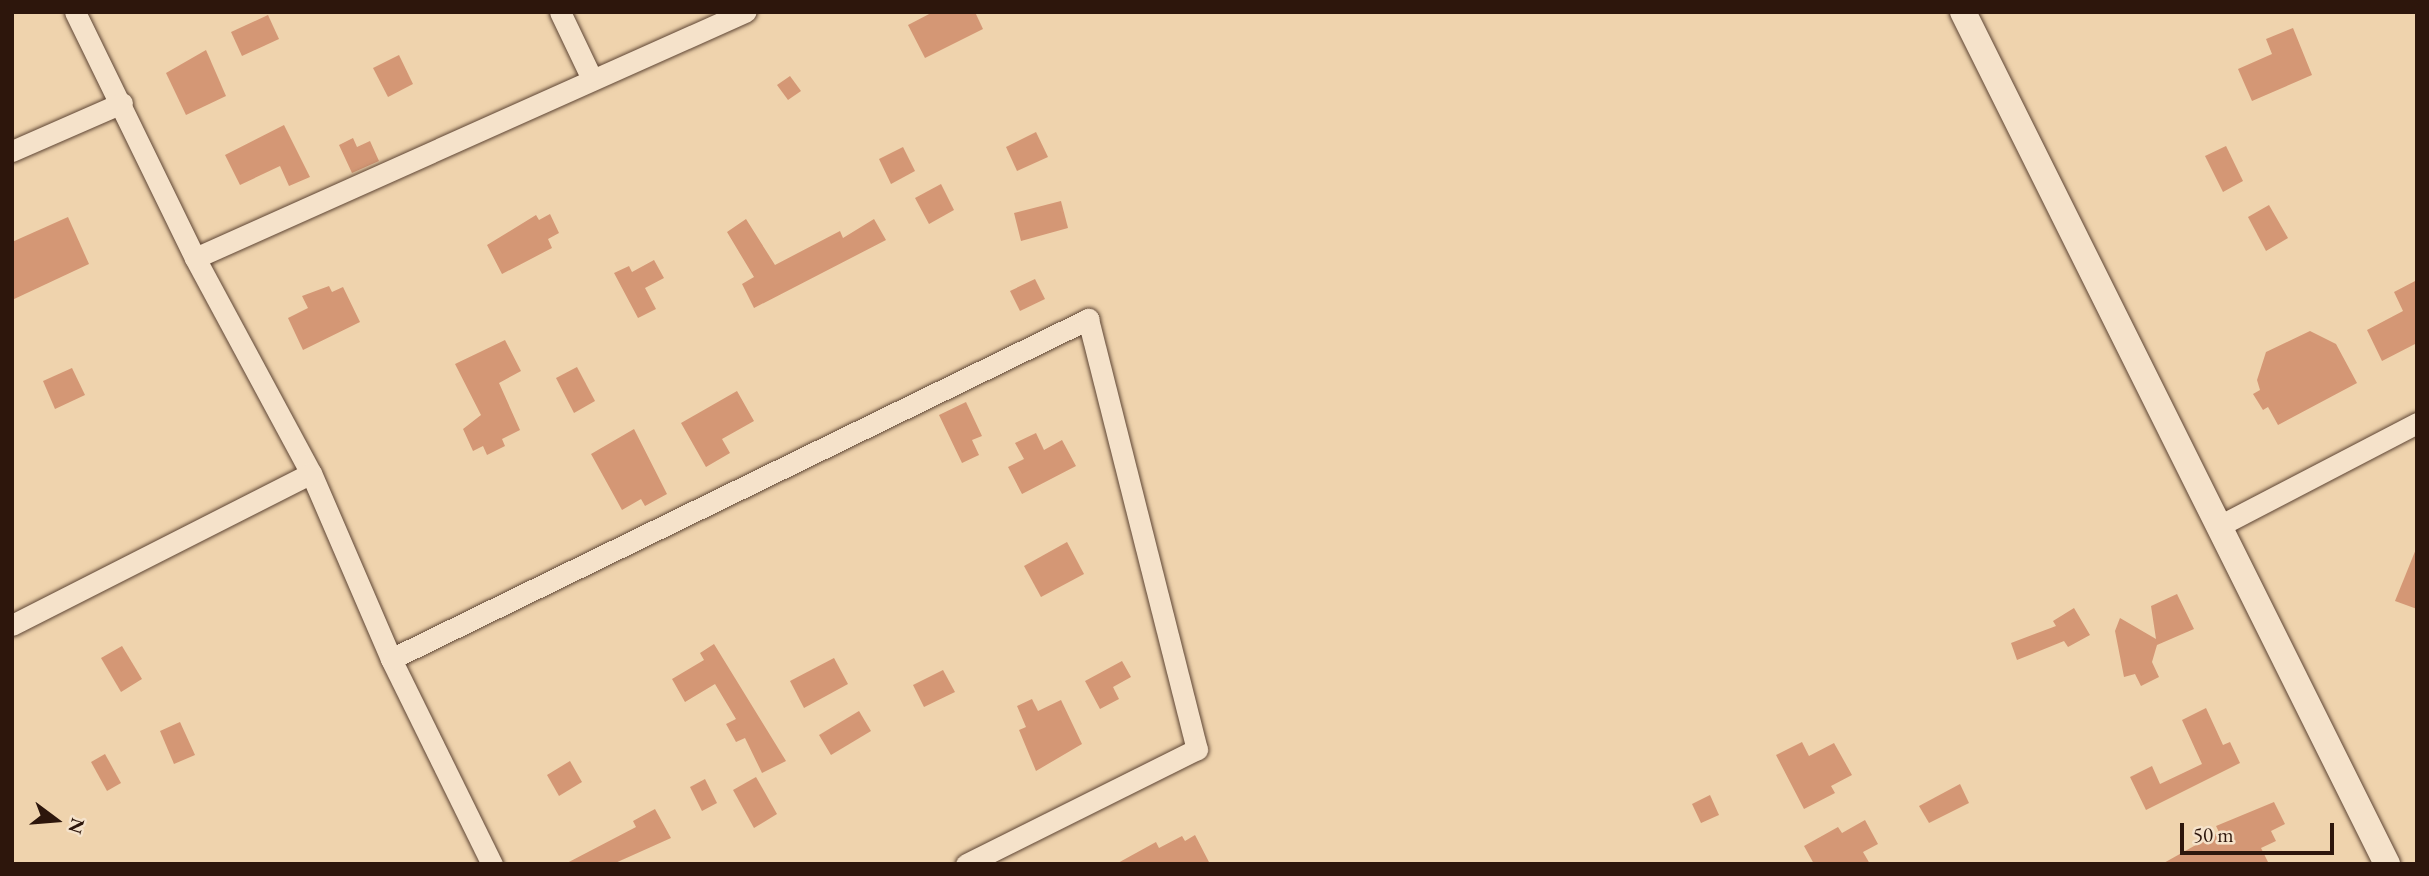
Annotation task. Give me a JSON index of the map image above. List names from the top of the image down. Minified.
{"scale_bar":"50 m","north":"right"}
